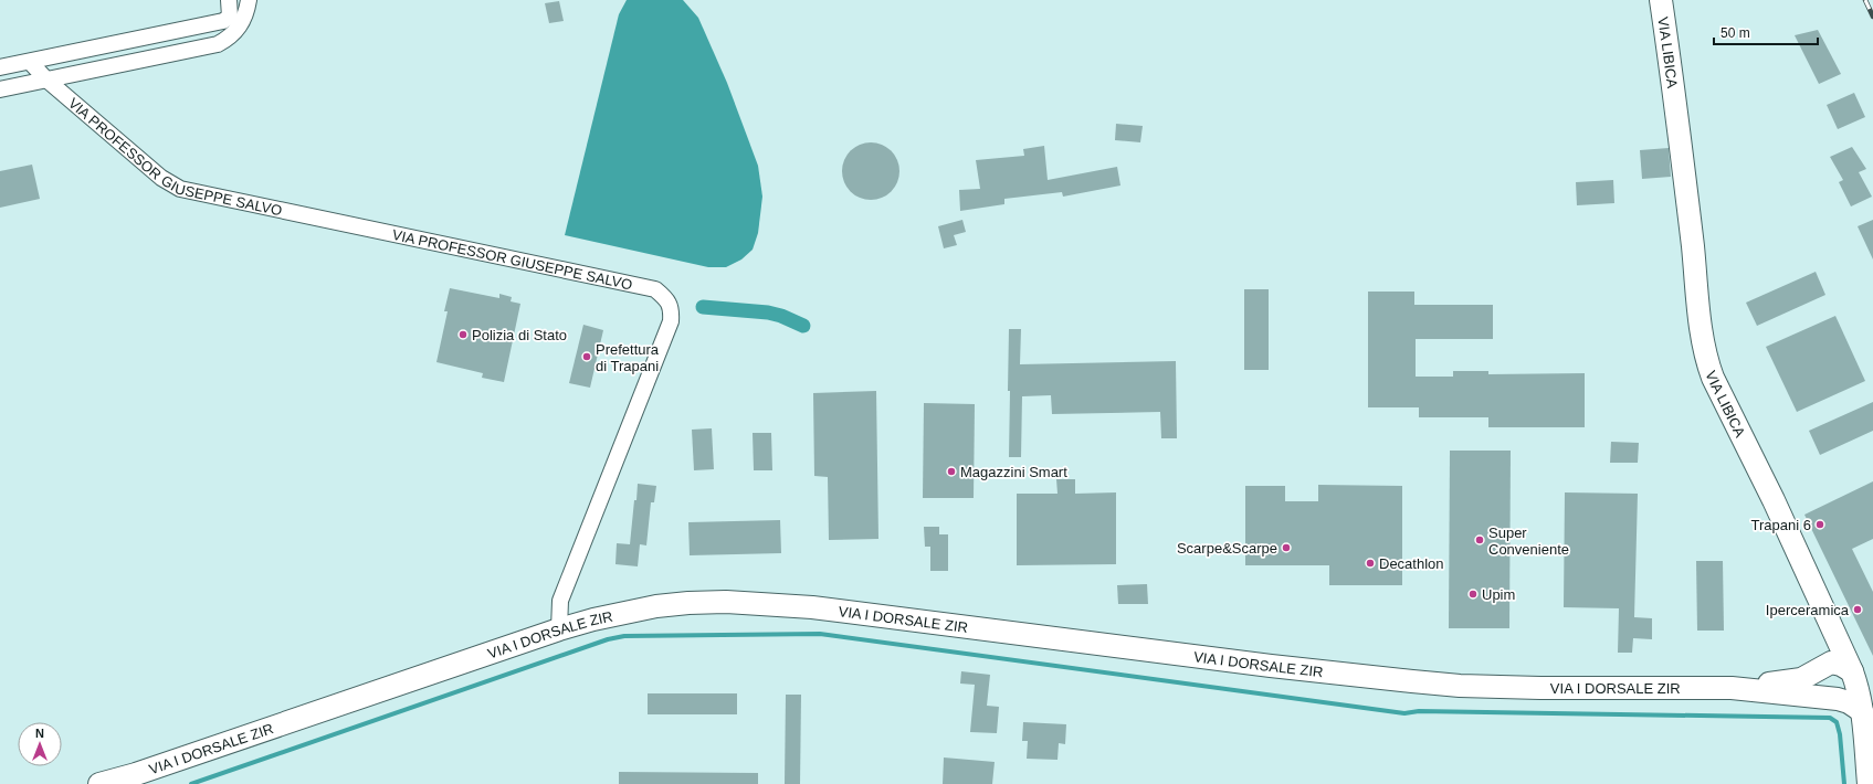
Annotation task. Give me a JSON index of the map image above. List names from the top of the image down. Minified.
{"streets":{"main road":["VIA LIBICA","VIA I DORSALE ZIR"],"street":["VIA PROFESSOR GIUSEPPE SALVO"]},"crossings":[["VIA LIBICA","VIA I DORSALE ZIR"],["VIA PROFESSOR GIUSEPPE SALVO","VIA I DORSALE ZIR"]],"places":["Polizia di Stato","Prefettura di Trapani","Magazzini Smart","Trapani 6","Super Conveniente","Scarpe&Scarpe","Decathlon","Upim","Iperceramica"],"scale_bar":"50 m","north":"top"}
